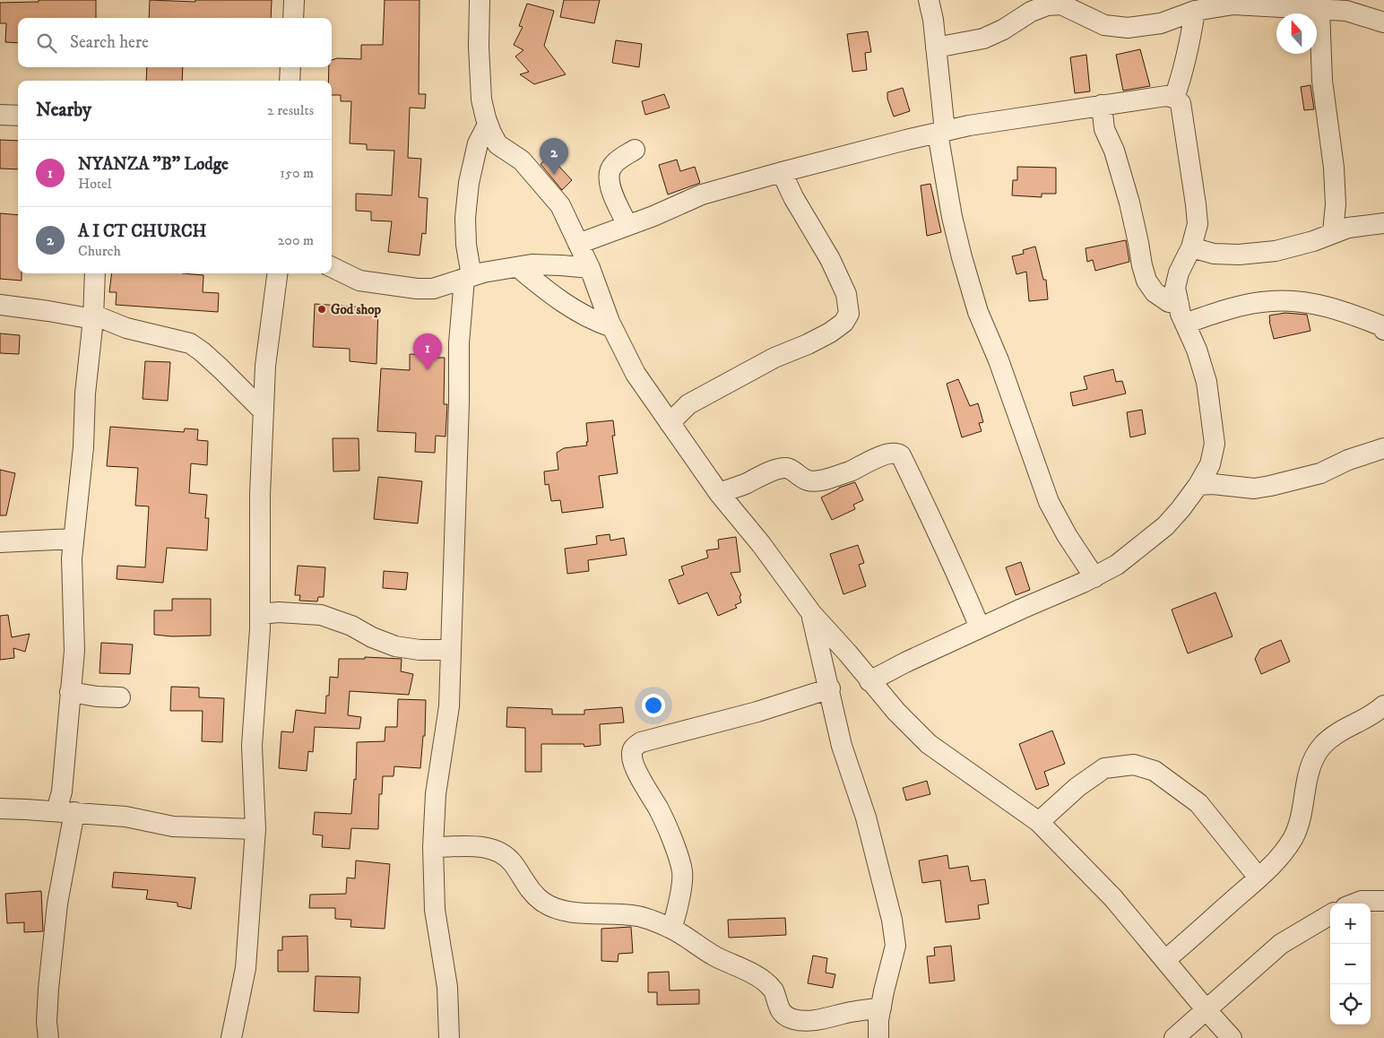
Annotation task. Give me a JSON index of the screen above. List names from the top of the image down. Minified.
{"places":["God shop"],"north":"top","page":{"search":"Search here","heading":["Nearby","2 results"],"pins":["2","1"],"list":[{"mark":"1","name":"NYANZA \"B\" Lodge","note":"Hotel","value":"150 m"},{"mark":"2","name":"A I CT CHURCH","note":"Church","value":"200 m"}],"map_buttons":["+","−"]}}
